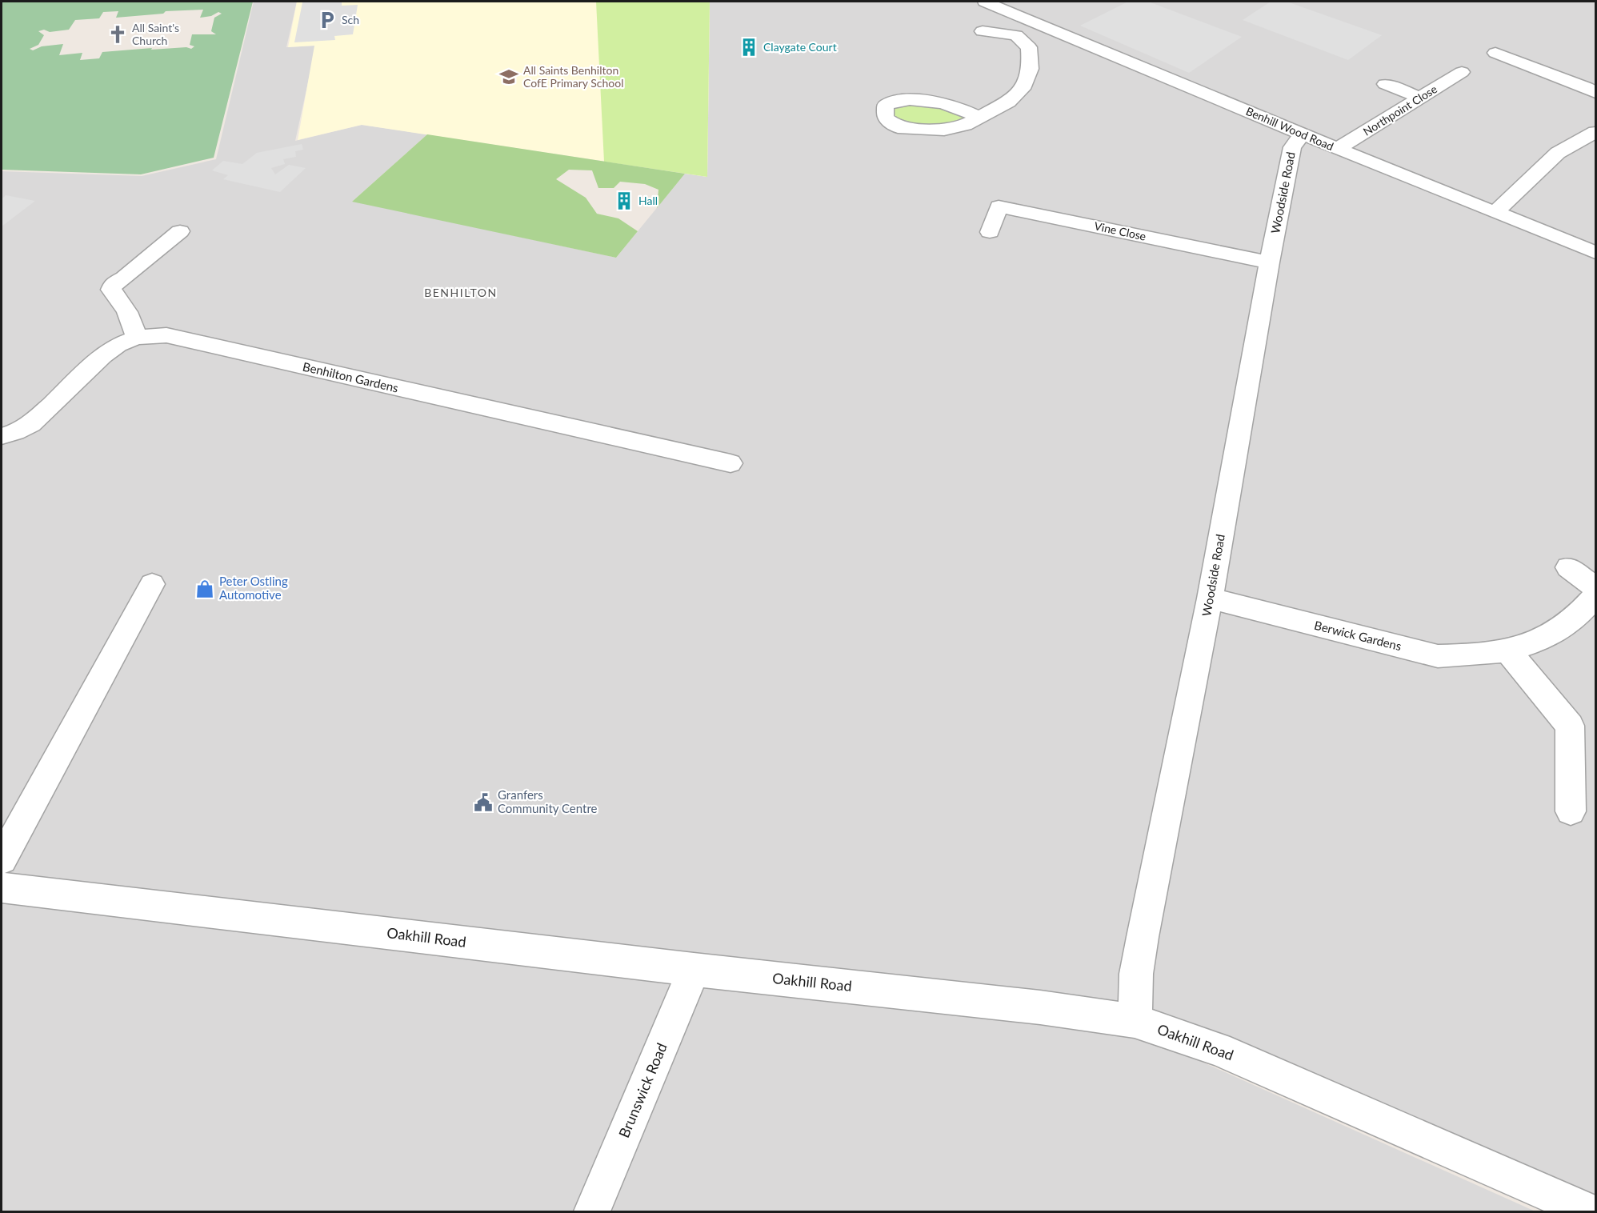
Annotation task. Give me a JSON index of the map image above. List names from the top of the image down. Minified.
{"streets":{"street":["Northpoint Close","Benhill Wood Road","Woodside Road","Vine Close","Benhilton Gardens","Berwick Gardens","Oakhill Road","Brunswick Road"]},"crossings":[["Northpoint Close","Benhill Wood Road"],["Benhill Wood Road","Woodside Road"],["Woodside Road","Vine Close"],["Woodside Road","Berwick Gardens"],["Woodside Road","Oakhill Road"],["Oakhill Road","Brunswick Road"]],"districts":["BENHILTON"],"places":{"parking":["Sch"],"church":["All Saint's Church"],"building":["Claygate Court","Hall"],"school or university":["All Saints Benhilton CofE Primary School"],"shop":["Peter Ostling Automotive"],"public building":["Granfers Community Centre"]}}
